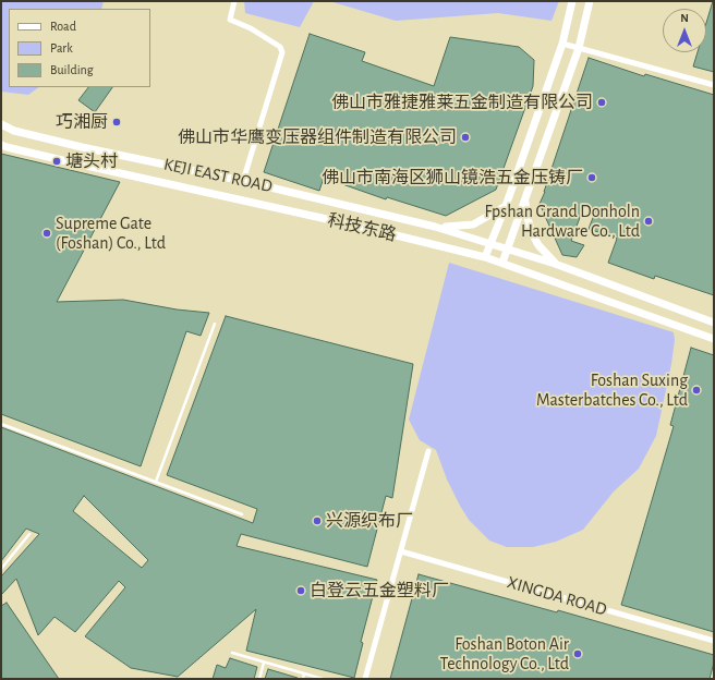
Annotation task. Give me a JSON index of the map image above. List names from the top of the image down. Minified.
{"streets":{"main road":["KEJI EAST ROAD","科技东路"],"street":["XINGDA ROAD"]},"places":["佛山市雅捷雅莱五金制造有限公司","巧湘厨","佛山市华鹰变压器组件制造有限公司","塘头村","佛山市南海区狮山镜浩五金压铸厂","Fpshan Grand Donholn Hardware Co., Ltd","Supreme Gate (Foshan) Co., Ltd","Foshan Suxing Masterbatches Co., Ltd","兴源织布厂","白登云五金塑料厂","Foshan Boton Air Technology Co., Ltd"],"legend":["Road","Park","Building"],"north":"top"}
